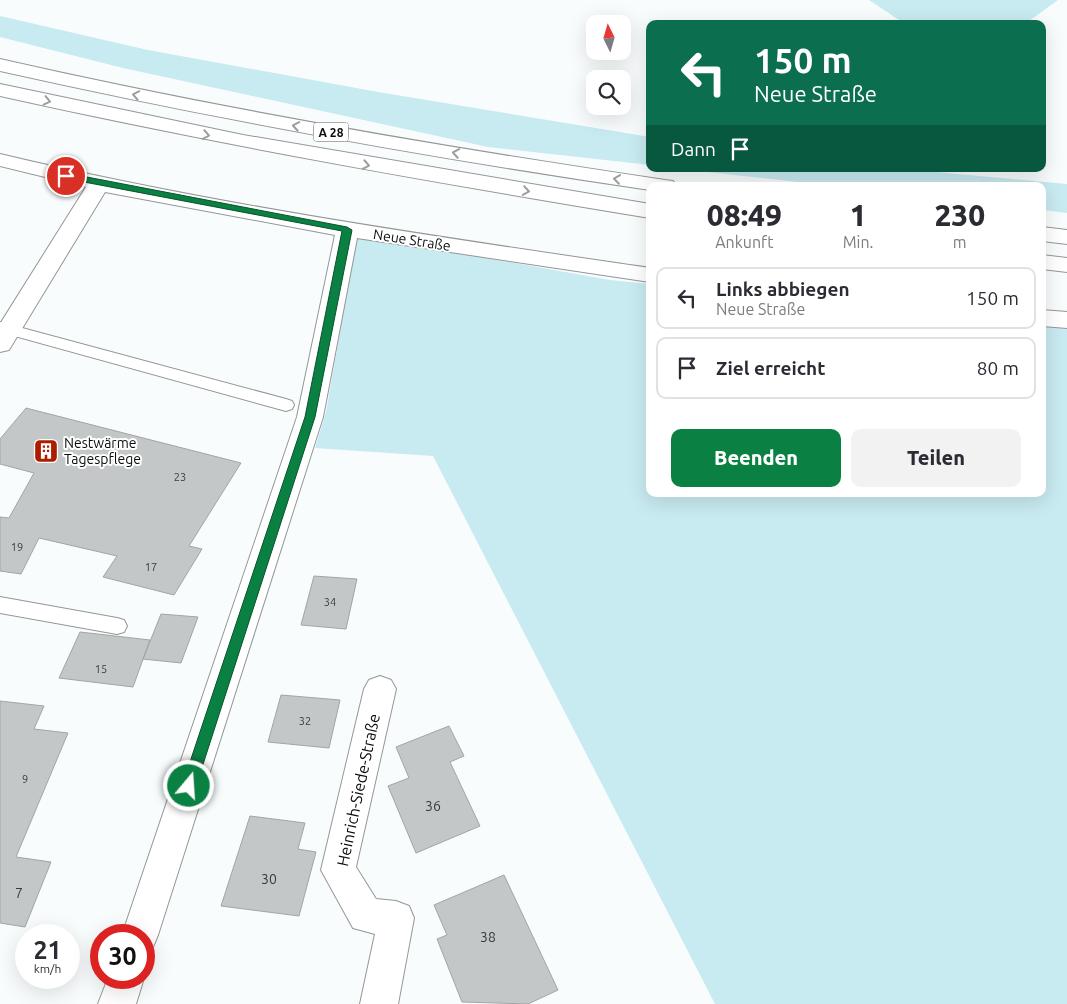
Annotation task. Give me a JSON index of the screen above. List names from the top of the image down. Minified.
{"streets":{"main road":["A 28","Neue Straße","Heinrich-Siede-Straße"]},"places":{"building":["Nestwärme Tagespflege"]},"house_numbers":["23","19","17","34","15","32","9","36","30","7","38"],"north":"top","page":{"turn":["150 m","Neue Straße"],"then":"Dann","eta":["08:49","Ankunft","1","Min.","230","m"],"list":[{"name":"Links abbiegen","note":"Neue Straße","value":"150 m"},{"name":"Ziel erreicht","value":"80 m"}],"buttons":["Beenden","Teilen"],"speed":"21 km/h","limit":"30"}}
